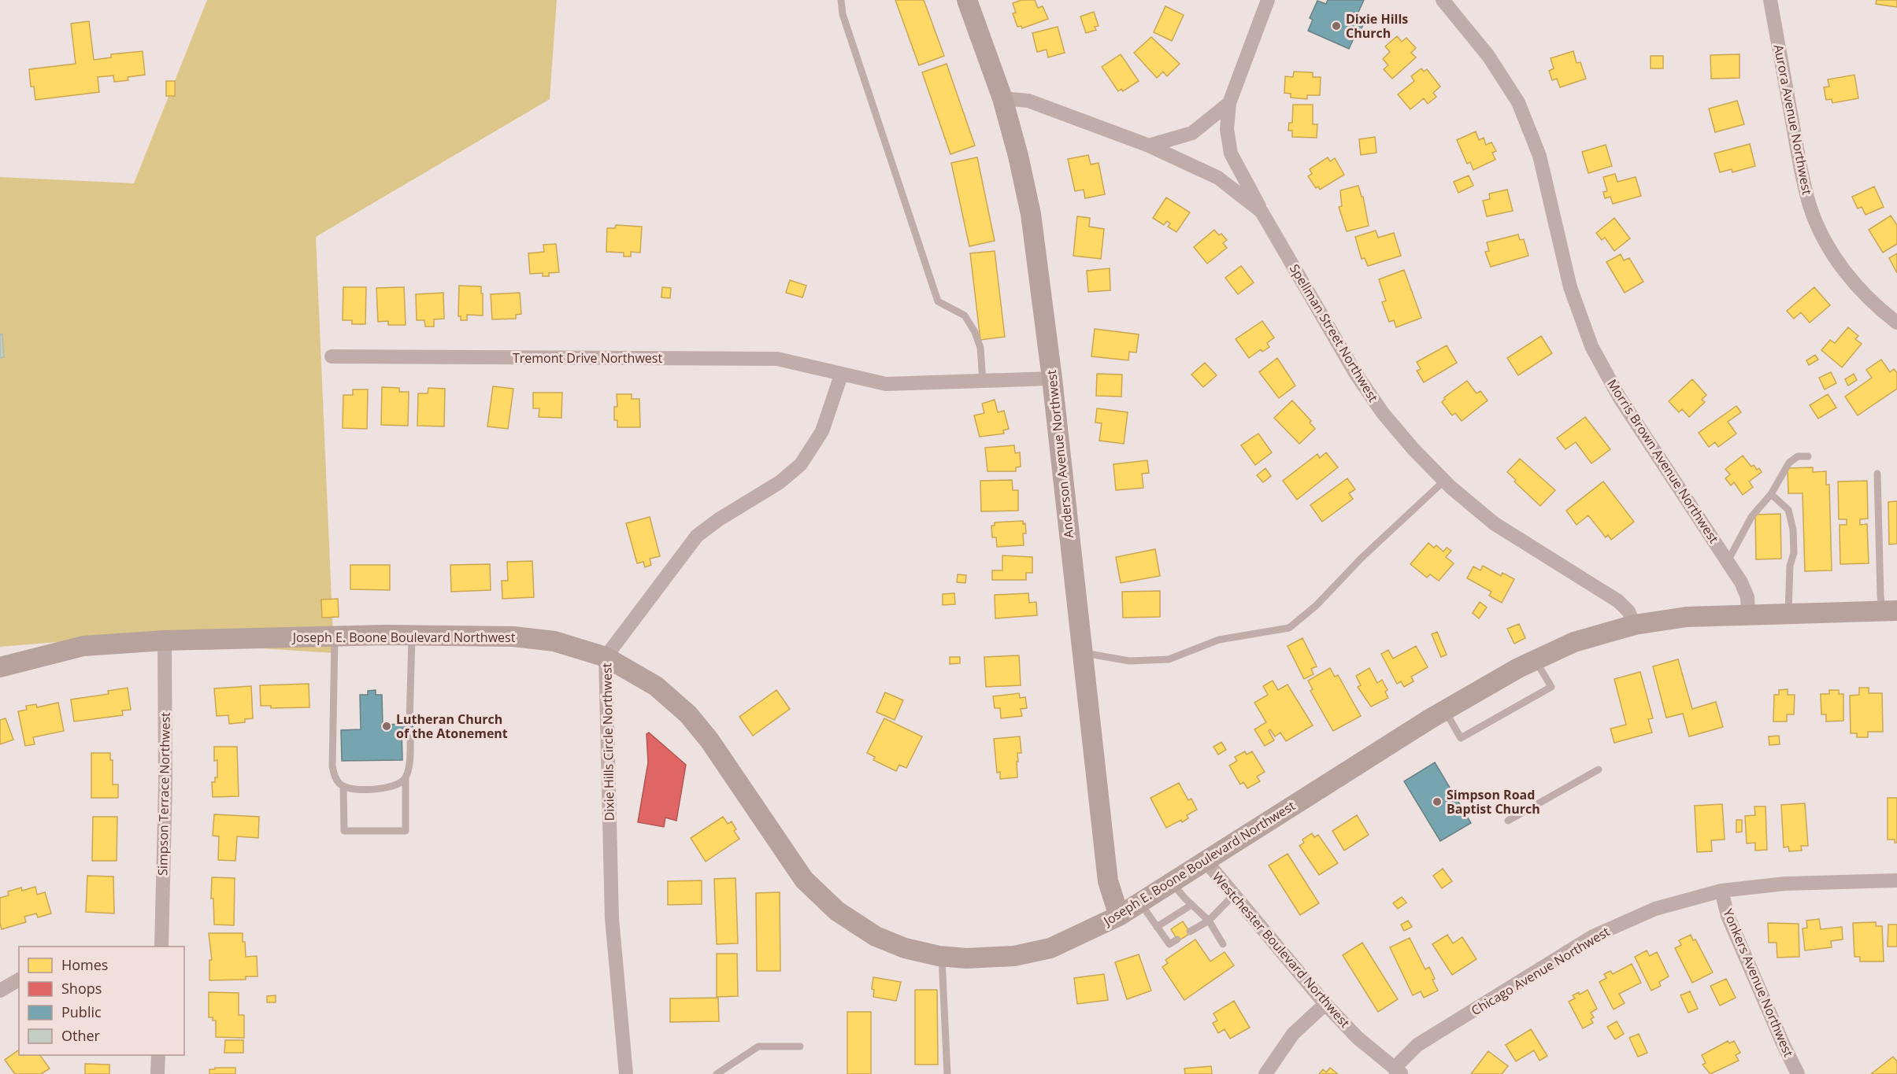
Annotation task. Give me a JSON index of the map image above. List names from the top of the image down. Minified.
{"streets":{"main road":["Anderson Avenue Northwest","Joseph E. Boone Boulevard Northwest"],"street":["Aurora Avenue Northwest","Spellman Street Northwest","Tremont Drive Northwest","Morris Brown Avenue Northwest","Dixie Hills Circle Northwest","Simpson Terrace Northwest","Westchester Boulevard Northwest","Chicago Avenue Northwest","Yonkers Avenue Northwest"]},"crossings":[["Spellman Street Northwest","Anderson Avenue Northwest"],["Spellman Street Northwest","Joseph E. Boone Boulevard Northwest"],["Tremont Drive Northwest","Dixie Hills Circle Northwest"],["Anderson Avenue Northwest","Joseph E. Boone Boulevard Northwest"],["Morris Brown Avenue Northwest","Joseph E. Boone Boulevard Northwest"],["Joseph E. Boone Boulevard Northwest","Dixie Hills Circle Northwest"],["Joseph E. Boone Boulevard Northwest","Simpson Terrace Northwest"],["Joseph E. Boone Boulevard Northwest","Westchester Boulevard Northwest"],["Westchester Boulevard Northwest","Chicago Avenue Northwest"],["Chicago Avenue Northwest","Yonkers Avenue Northwest"]],"places":["Dixie Hills Church","Lutheran Church of the Atonement","Simpson Road Baptist Church"],"legend":["Homes","Shops","Public","Other"]}
